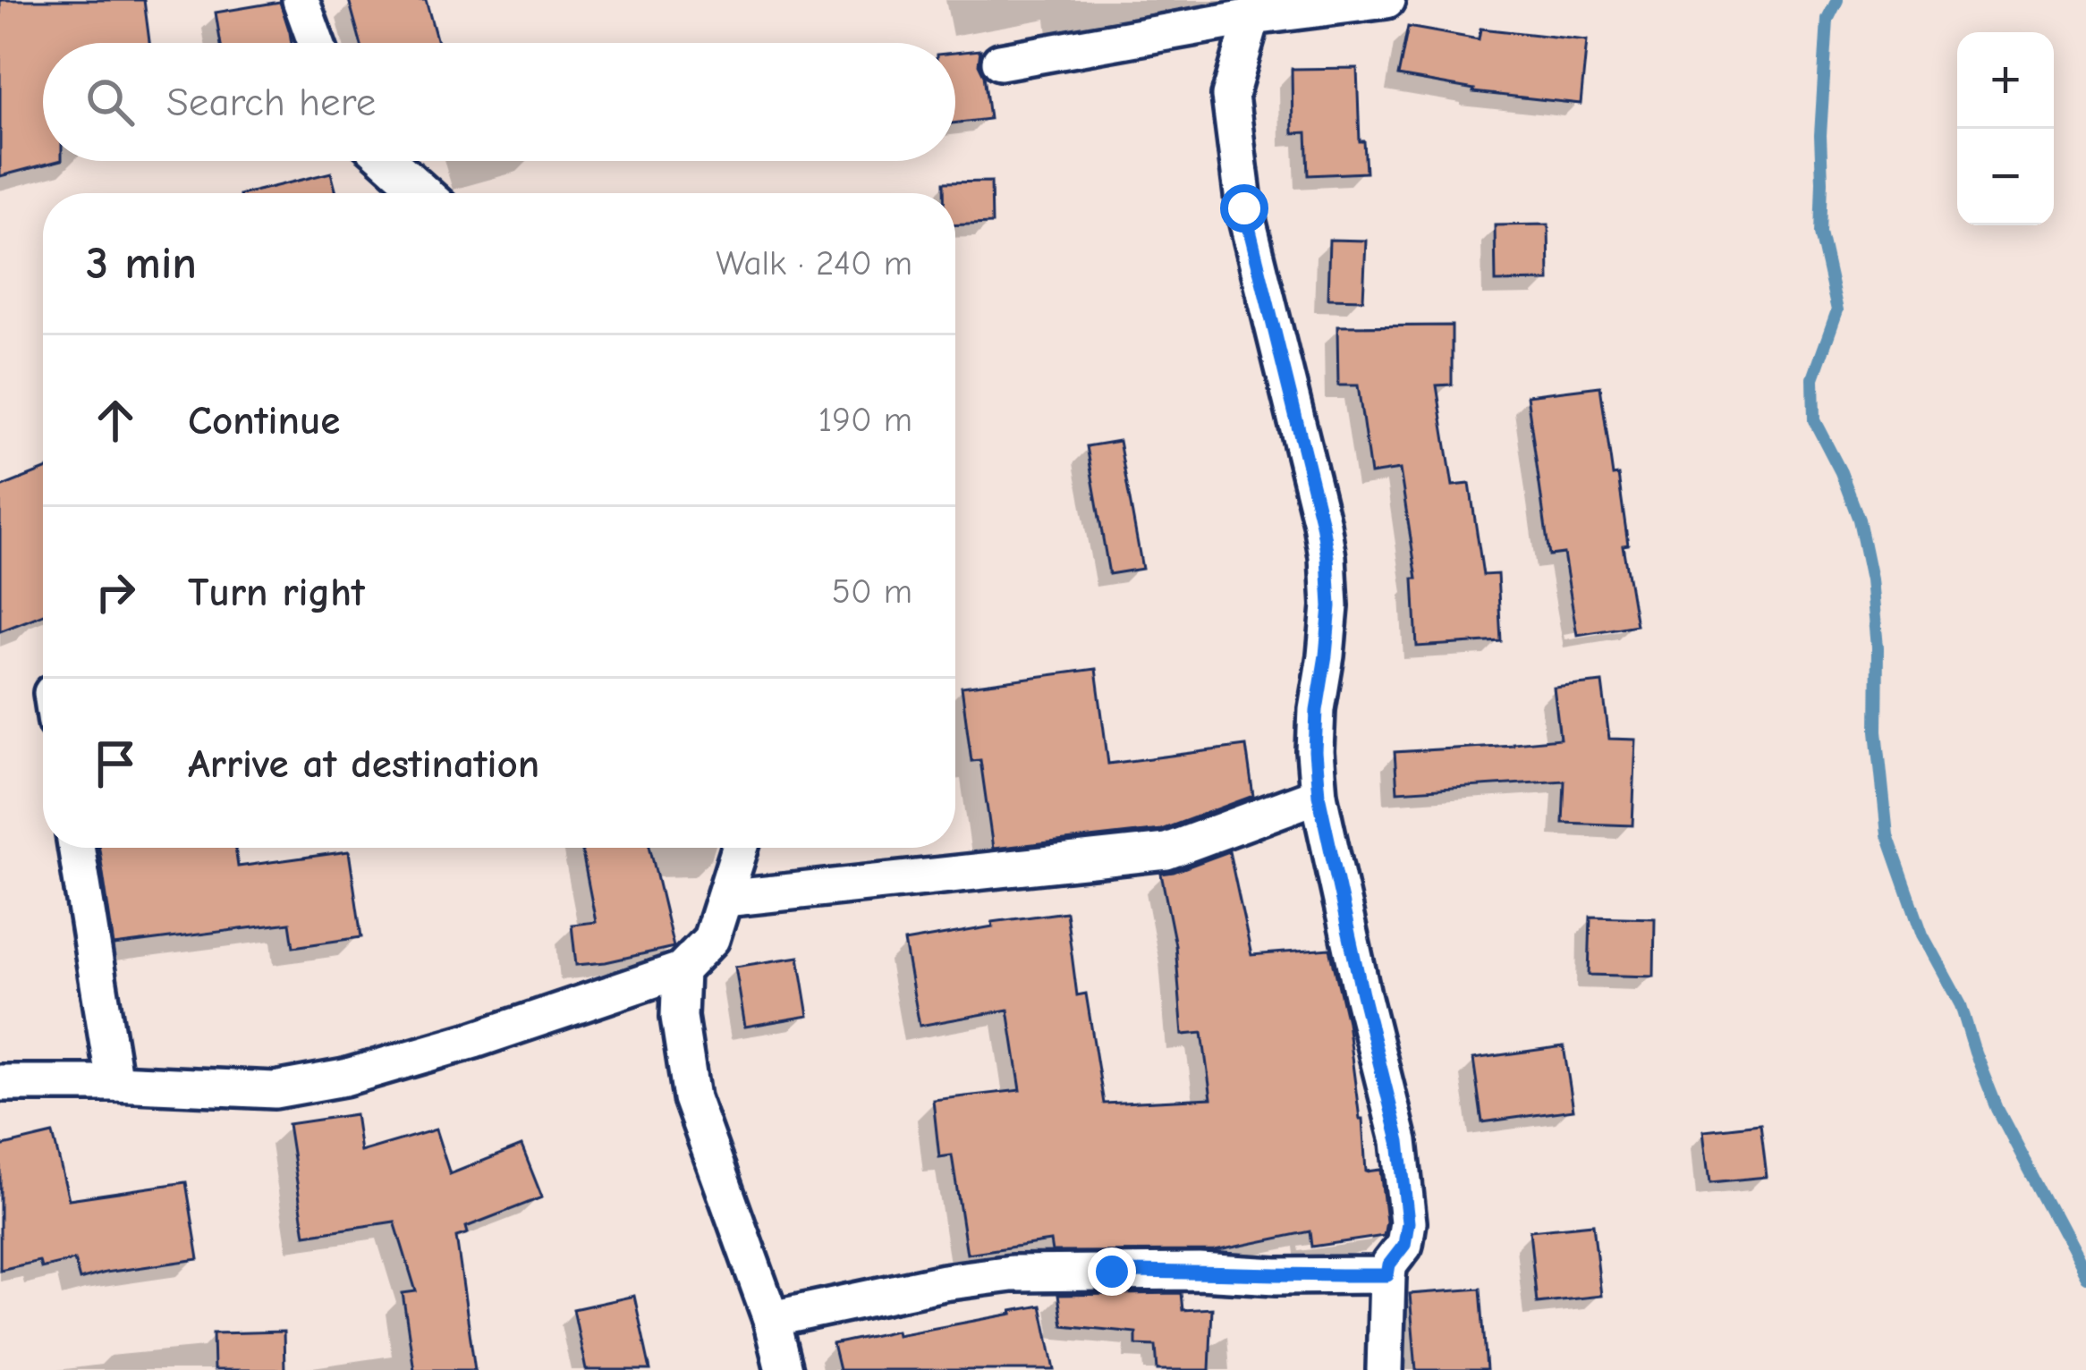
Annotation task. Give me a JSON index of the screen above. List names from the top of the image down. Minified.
{"page":{"map_buttons":["+","−"],"search":"Search here","heading":["3 min","Walk · 240 m"],"list":[["Continue","190 m"],["Turn right","50 m"],"Arrive at destination"]}}
